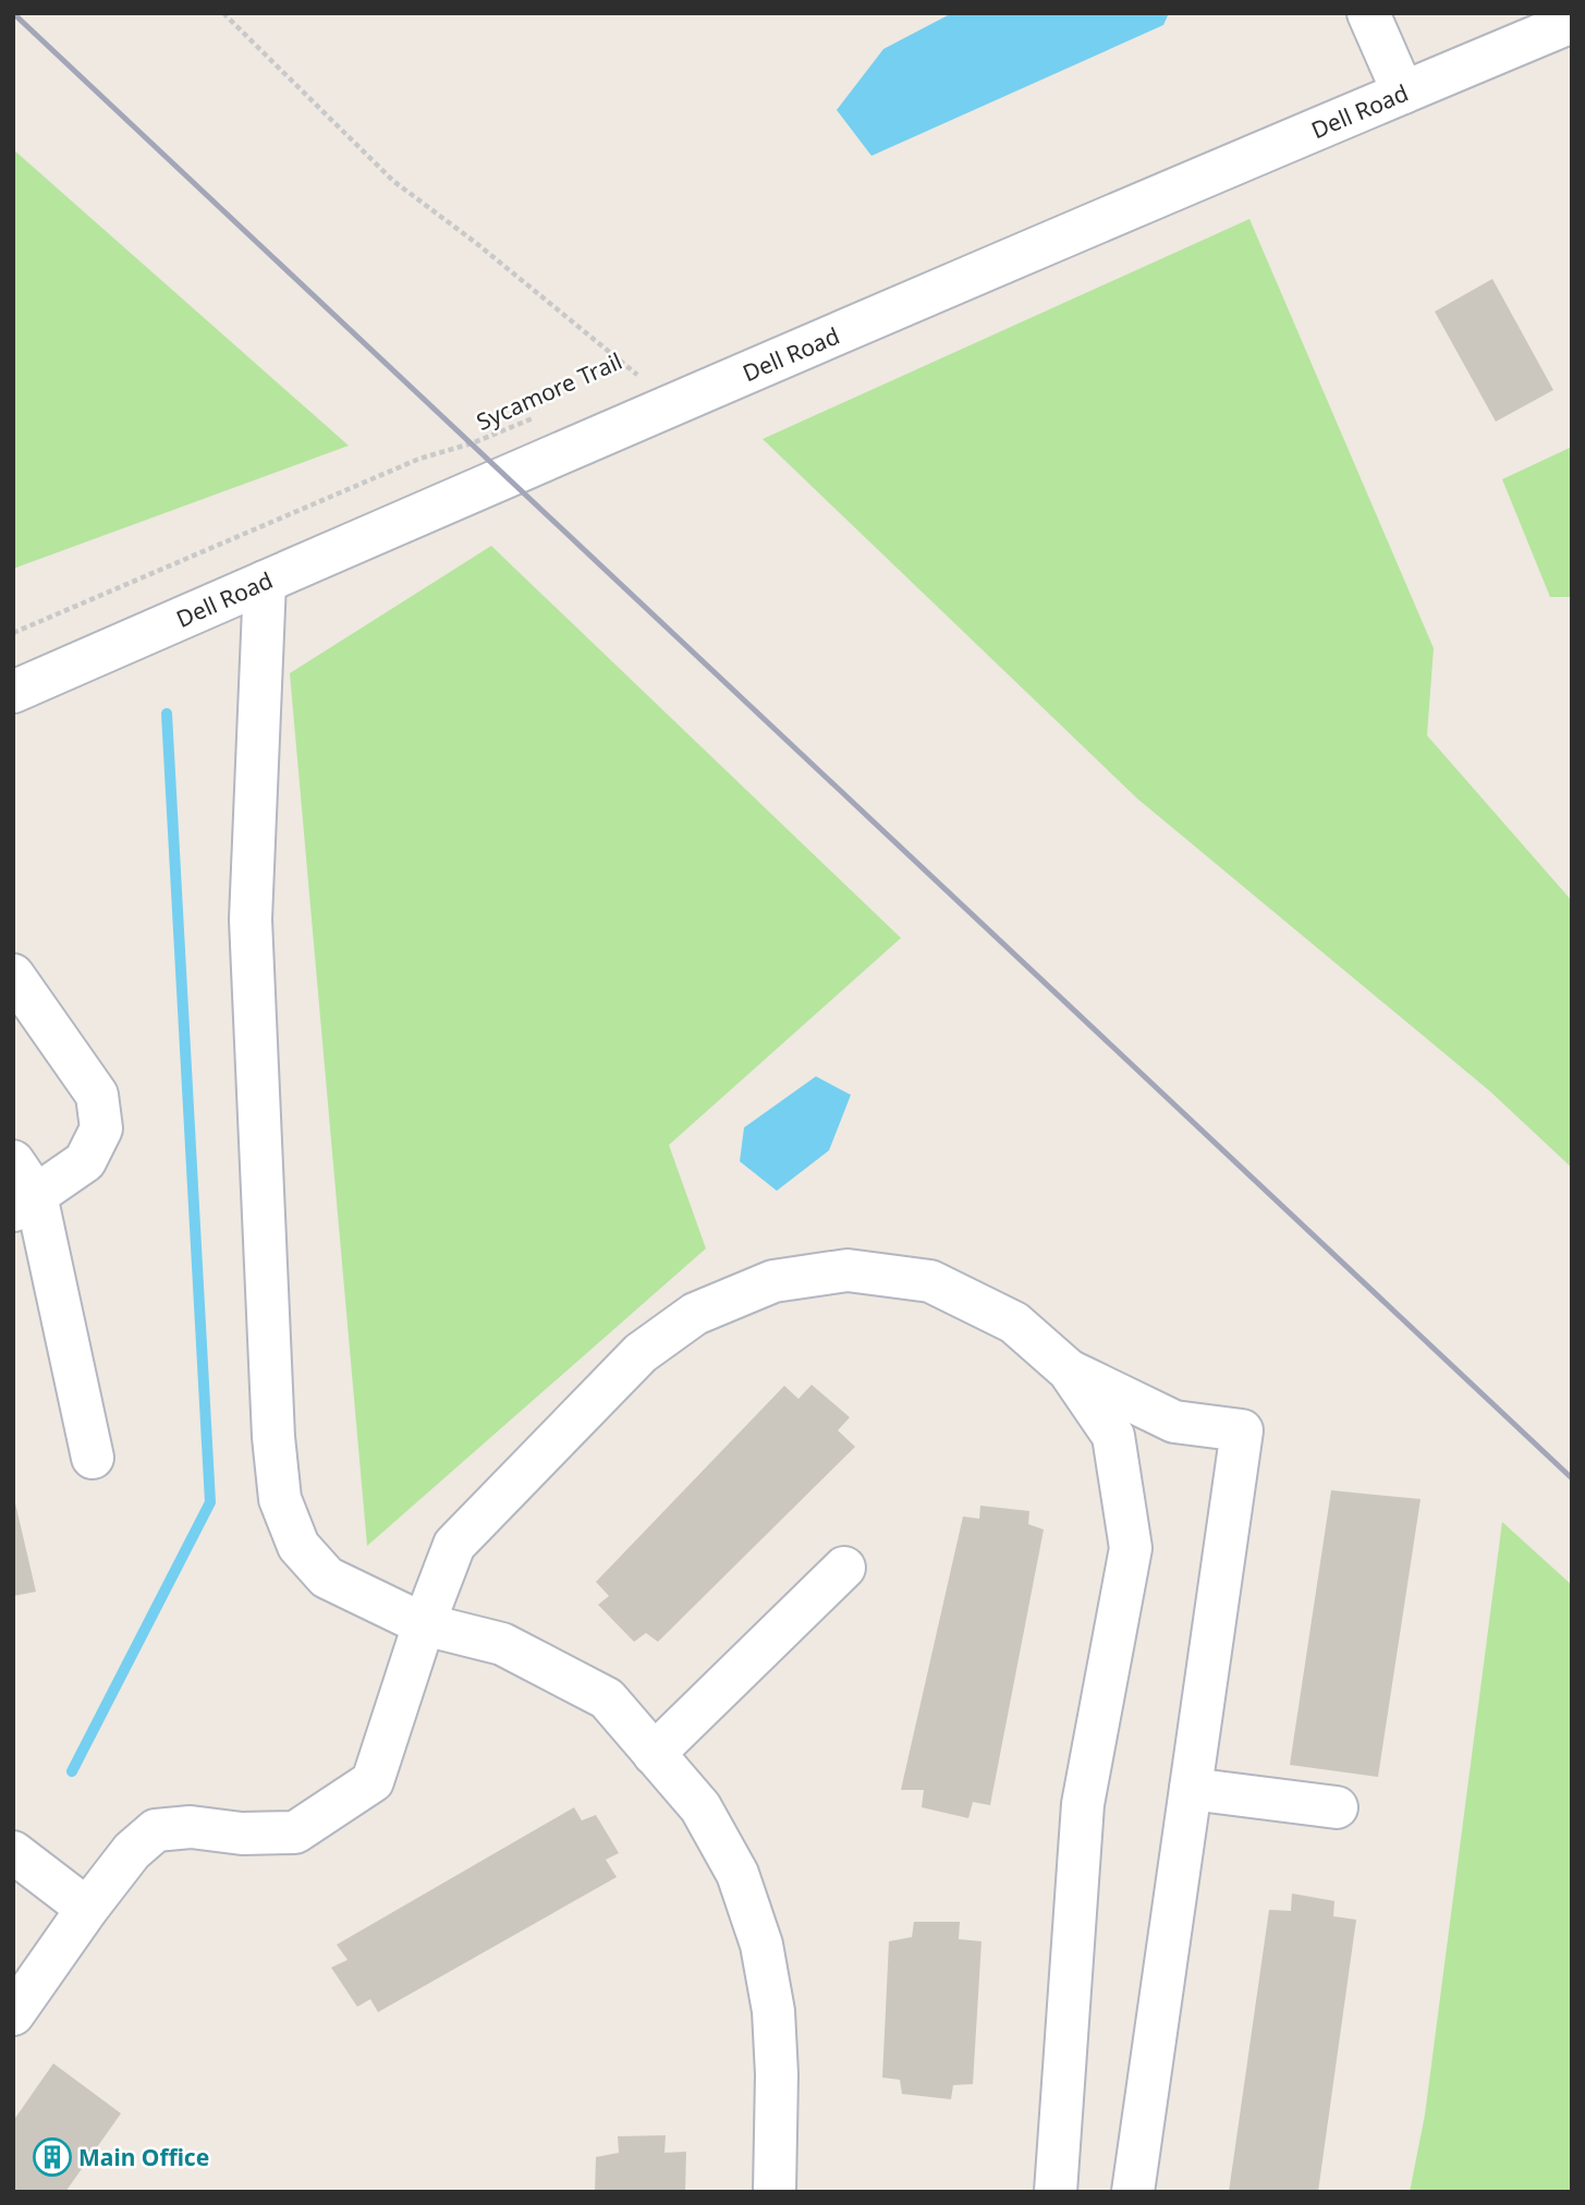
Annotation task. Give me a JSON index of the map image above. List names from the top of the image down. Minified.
{"streets":{"street":["Dell Road"],"path":["Sycamore Trail"]},"places":{"building":["Main Office"]}}
